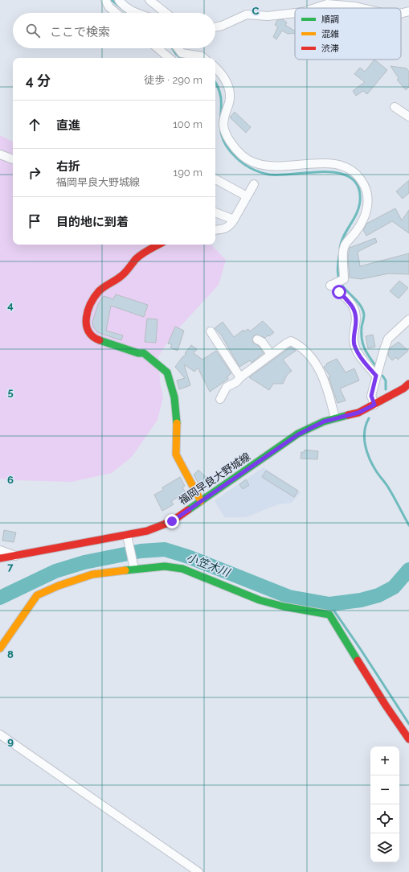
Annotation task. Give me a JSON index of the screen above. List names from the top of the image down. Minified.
{"streets":{"street":["福岡早良大野城線"]},"water":["小笠木川"],"legend":["順調","混雑","渋滞"],"page":{"search":"ここで検索","heading":["4 分","徒歩 · 290 m"],"list":[["直進","100 m"],["右折","福岡早良大野城線","190 m"],"目的地に到着"],"map_buttons":["+","−"]},"grid":{"columns":["C"],"rows":["4","5","6","7","8","9"]}}
